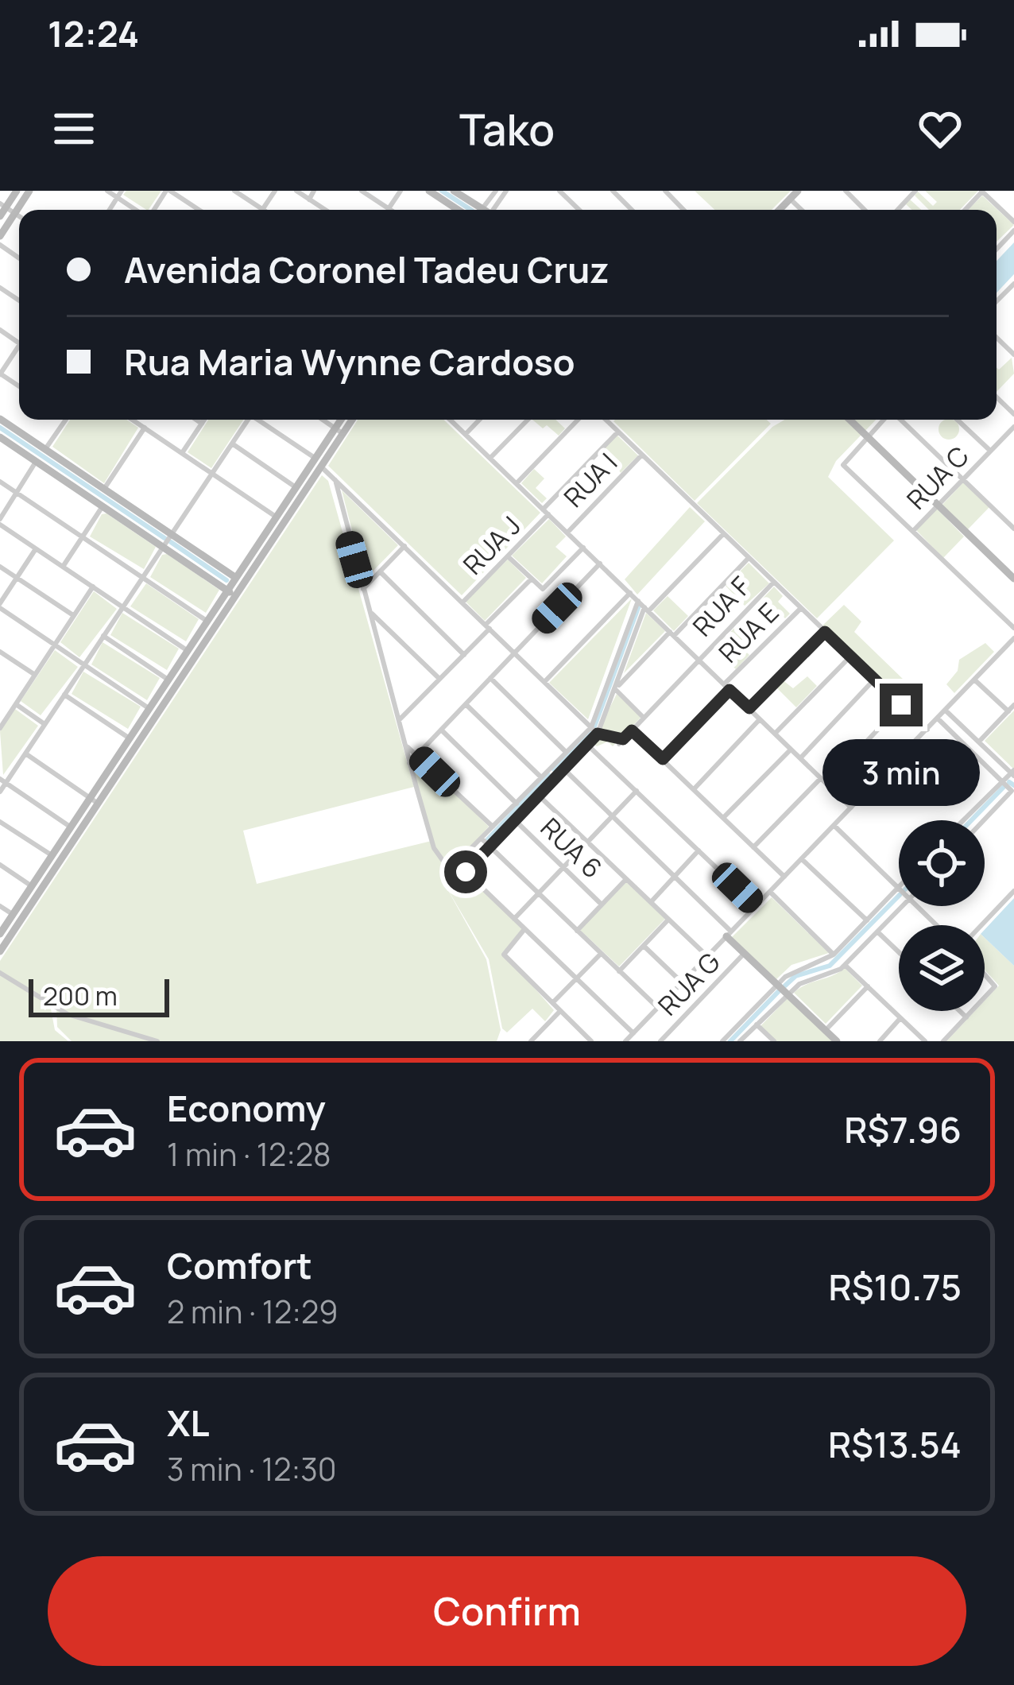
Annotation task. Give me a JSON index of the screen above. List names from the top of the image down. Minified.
{"streets":{"street":["RUA C","RUA I","RUA J","RUA F","RUA E","RUA 6","RUA G"]},"crossings":[["RUA F","RUA E"]],"scale_bar":"200 m","page":{"status":"12:24","header":"Tako","banner":["Avenida Coronel Tadeu Cruz","Rua Maria Wynne Cardoso"],"bubble":"3 min","scale":"200 m","list":[{"name":"Economy","note":"1 min · 12:28","value":"R$7.96"},{"name":"Comfort","note":"2 min · 12:29","value":"R$10.75"},{"name":"XL","note":"3 min · 12:30","value":"R$13.54"}],"buttons":"Confirm"}}
